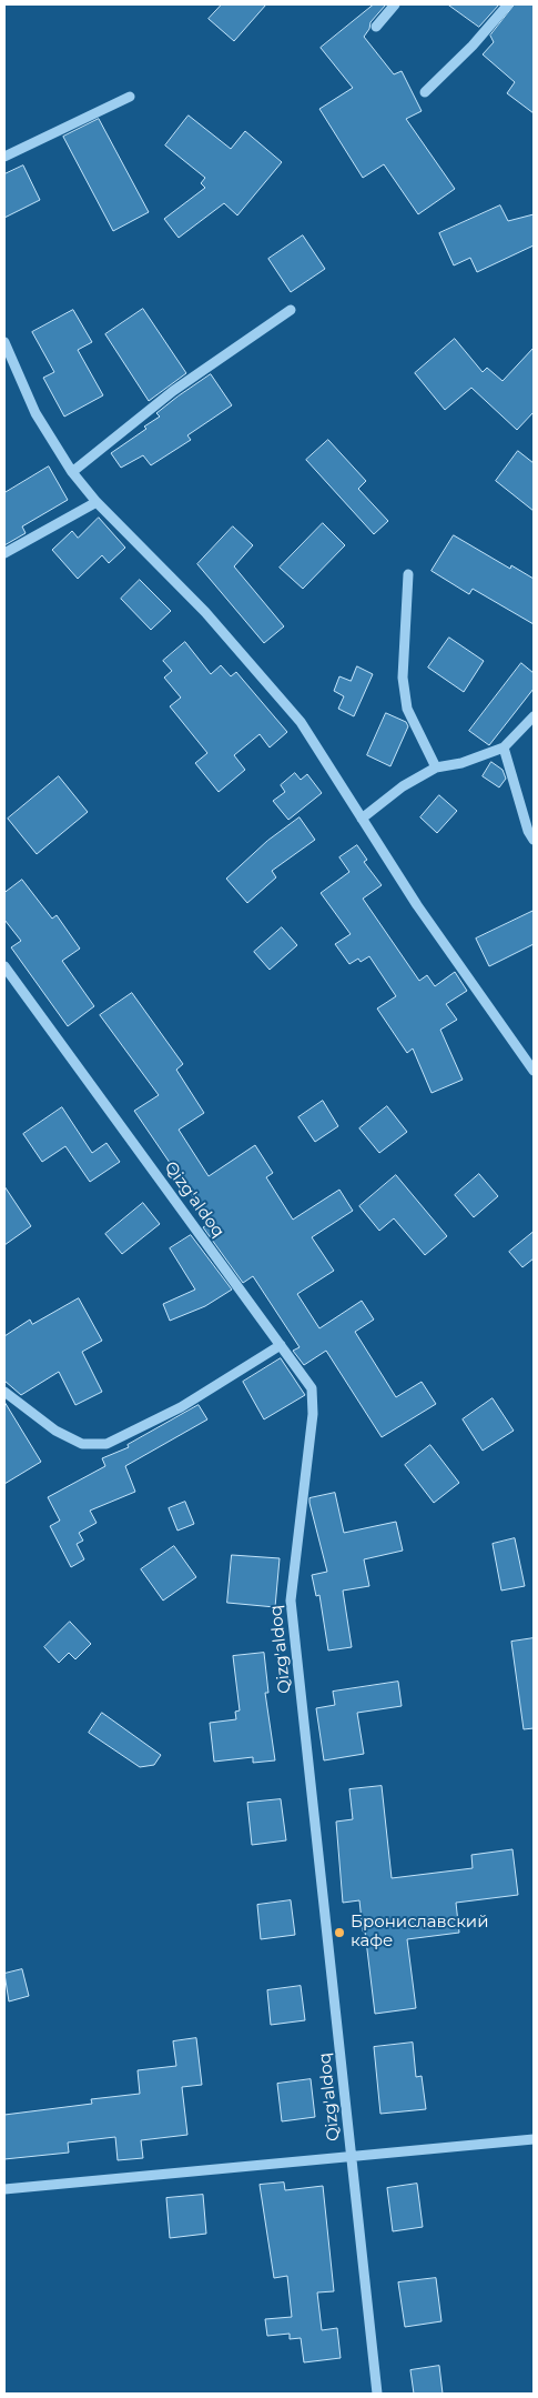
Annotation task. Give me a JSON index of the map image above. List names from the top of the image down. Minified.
{"streets":{"street":["Qizg'aldoq"]},"places":["Брониславский кафе"]}
